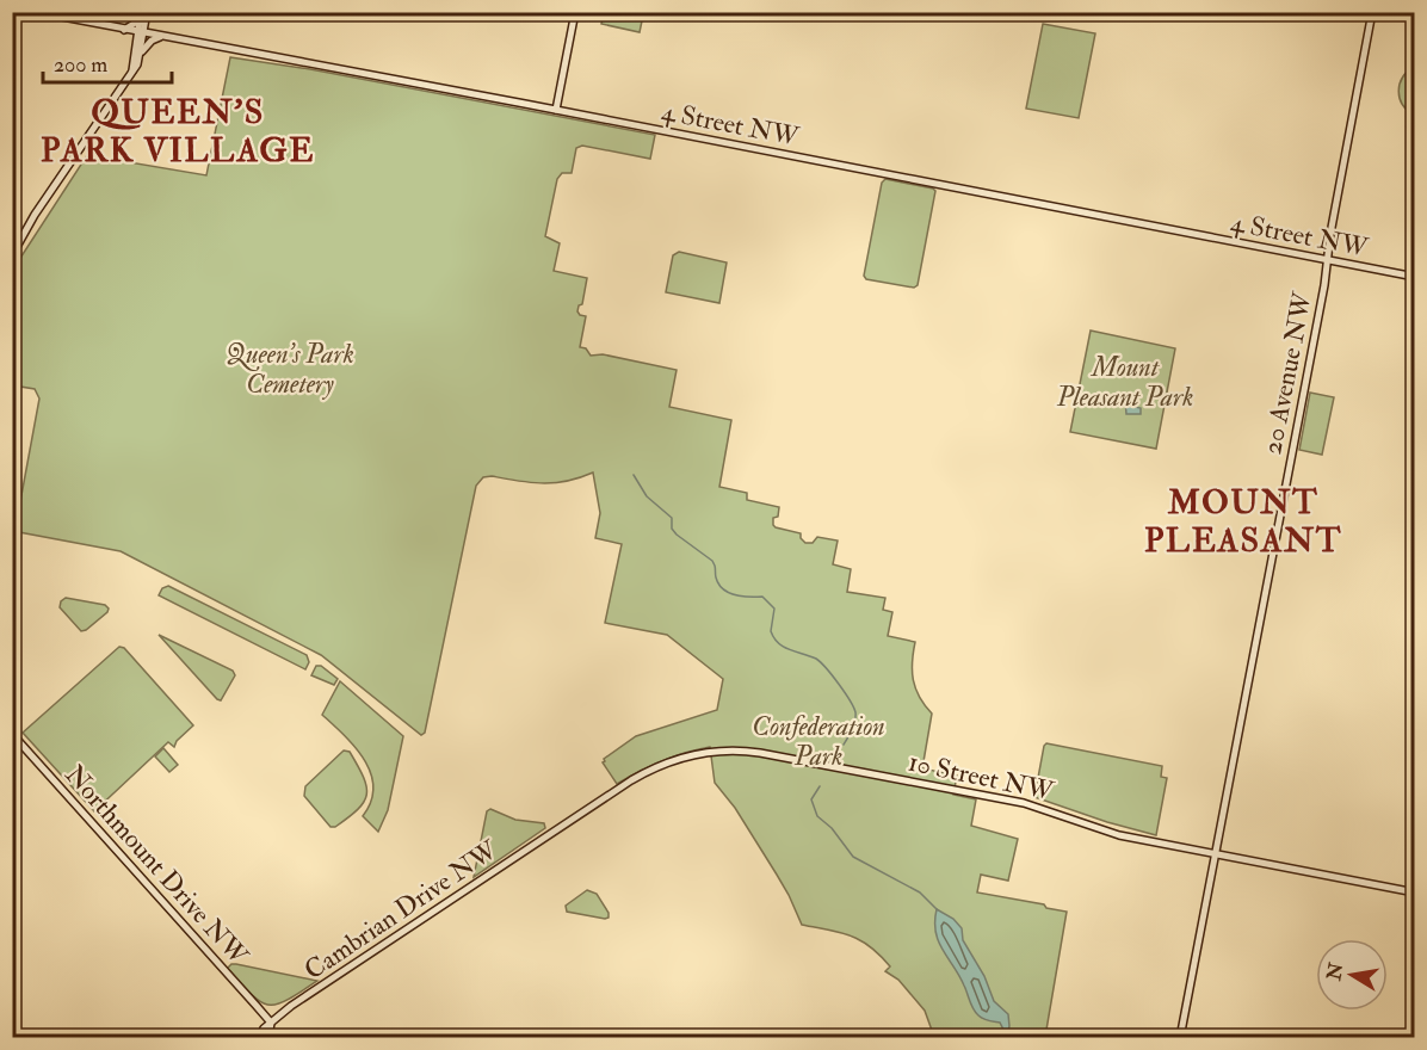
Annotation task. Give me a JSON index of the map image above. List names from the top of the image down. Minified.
{"streets":{"street":["4 Street NW","20 Avenue NW","10 Street NW","Northmount Drive NW","Cambrian Drive NW"]},"crossings":[["4 Street NW","20 Avenue NW"],["20 Avenue NW","10 Street NW"],["10 Street NW","Cambrian Drive NW"],["Northmount Drive NW","Cambrian Drive NW"]],"districts":["QUEEN'S PARK VILLAGE","MOUNT PLEASANT"],"parks":["Queen's Park Cemetery","Mount Pleasant Park","Confederation Park"],"scale_bar":"200 m","north":"left"}
